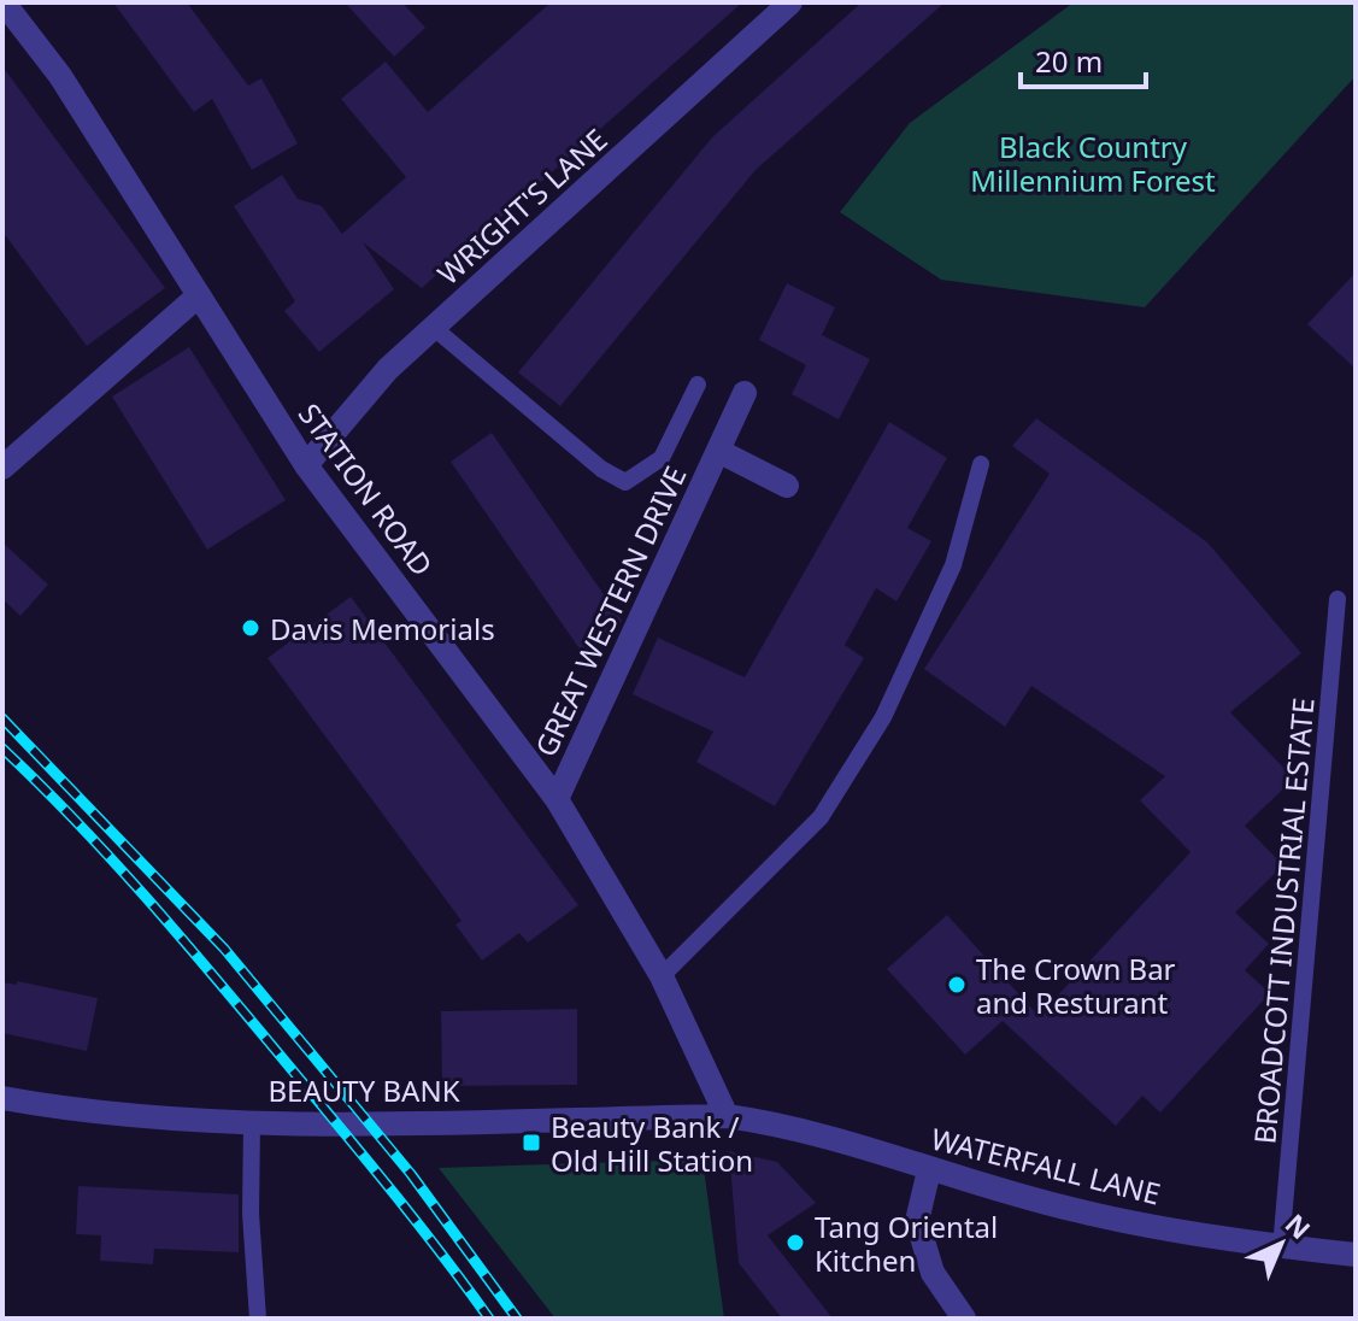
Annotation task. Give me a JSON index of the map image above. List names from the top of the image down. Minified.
{"streets":{"street":["WRIGHT'S LANE","STATION ROAD","GREAT WESTERN DRIVE","BEAUTY BANK","WATERFALL LANE"],"lane":["BROADCOTT INDUSTRIAL ESTATE"]},"crossings":[["WRIGHT'S LANE","STATION ROAD"],["STATION ROAD","GREAT WESTERN DRIVE"],["STATION ROAD","BEAUTY BANK"],["STATION ROAD","WATERFALL LANE"],["BROADCOTT INDUSTRIAL ESTATE","WATERFALL LANE"],["BEAUTY BANK","WATERFALL LANE"]],"parks":["Black Country Millennium Forest"],"places":{"other":["Davis Memorials","The Crown Bar and Resturant","Tang Oriental Kitchen"],"transit":["Beauty Bank / Old Hill Station"]},"scale_bar":"20 m","north":"top right"}
